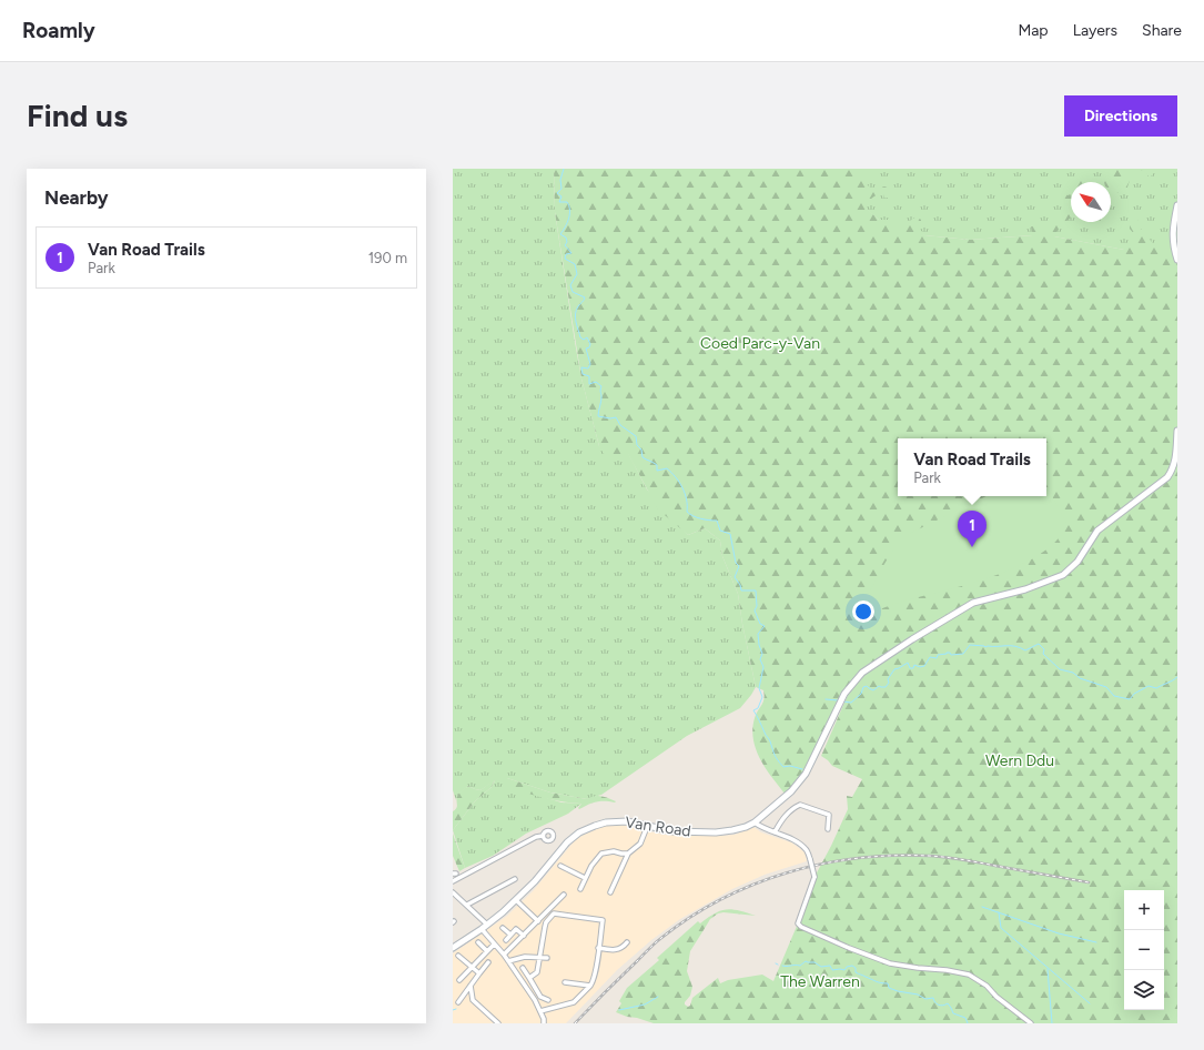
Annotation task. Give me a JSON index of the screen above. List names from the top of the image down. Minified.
{"streets":{"street":["Van Road"]},"parks":["Coed Parc-y-Van","Wern Ddu","The Warren"],"north":"top left","page":{"header":"Roamly","nav":["Map","Layers","Share"],"buttons":"Directions","title":"Find us","heading":"Nearby","list":[{"mark":"1","name":"Van Road Trails","note":"Park","value":"190 m"}],"popup":["Van Road Trails","Park"],"pins":"1","map_buttons":["+","−"]}}
